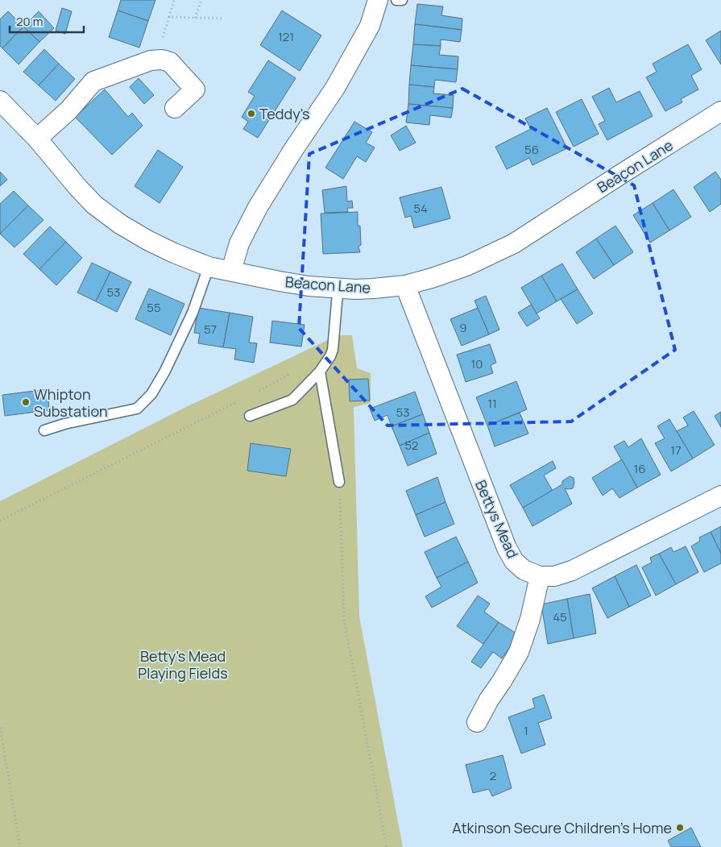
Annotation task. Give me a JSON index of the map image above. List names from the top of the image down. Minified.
{"streets":{"street":["Beacon Lane","Bettys Mead"]},"crossings":[["Beacon Lane","Bettys Mead"]],"parks":["Betty's Mead Playing Fields"],"places":["Teddy's","Whipton Substation","Atkinson Secure Children's Home"],"house_numbers":["121","56","54","53","55","9","57","10","11","53","52","17","16","45","1","2"],"scale_bar":"20 m"}
